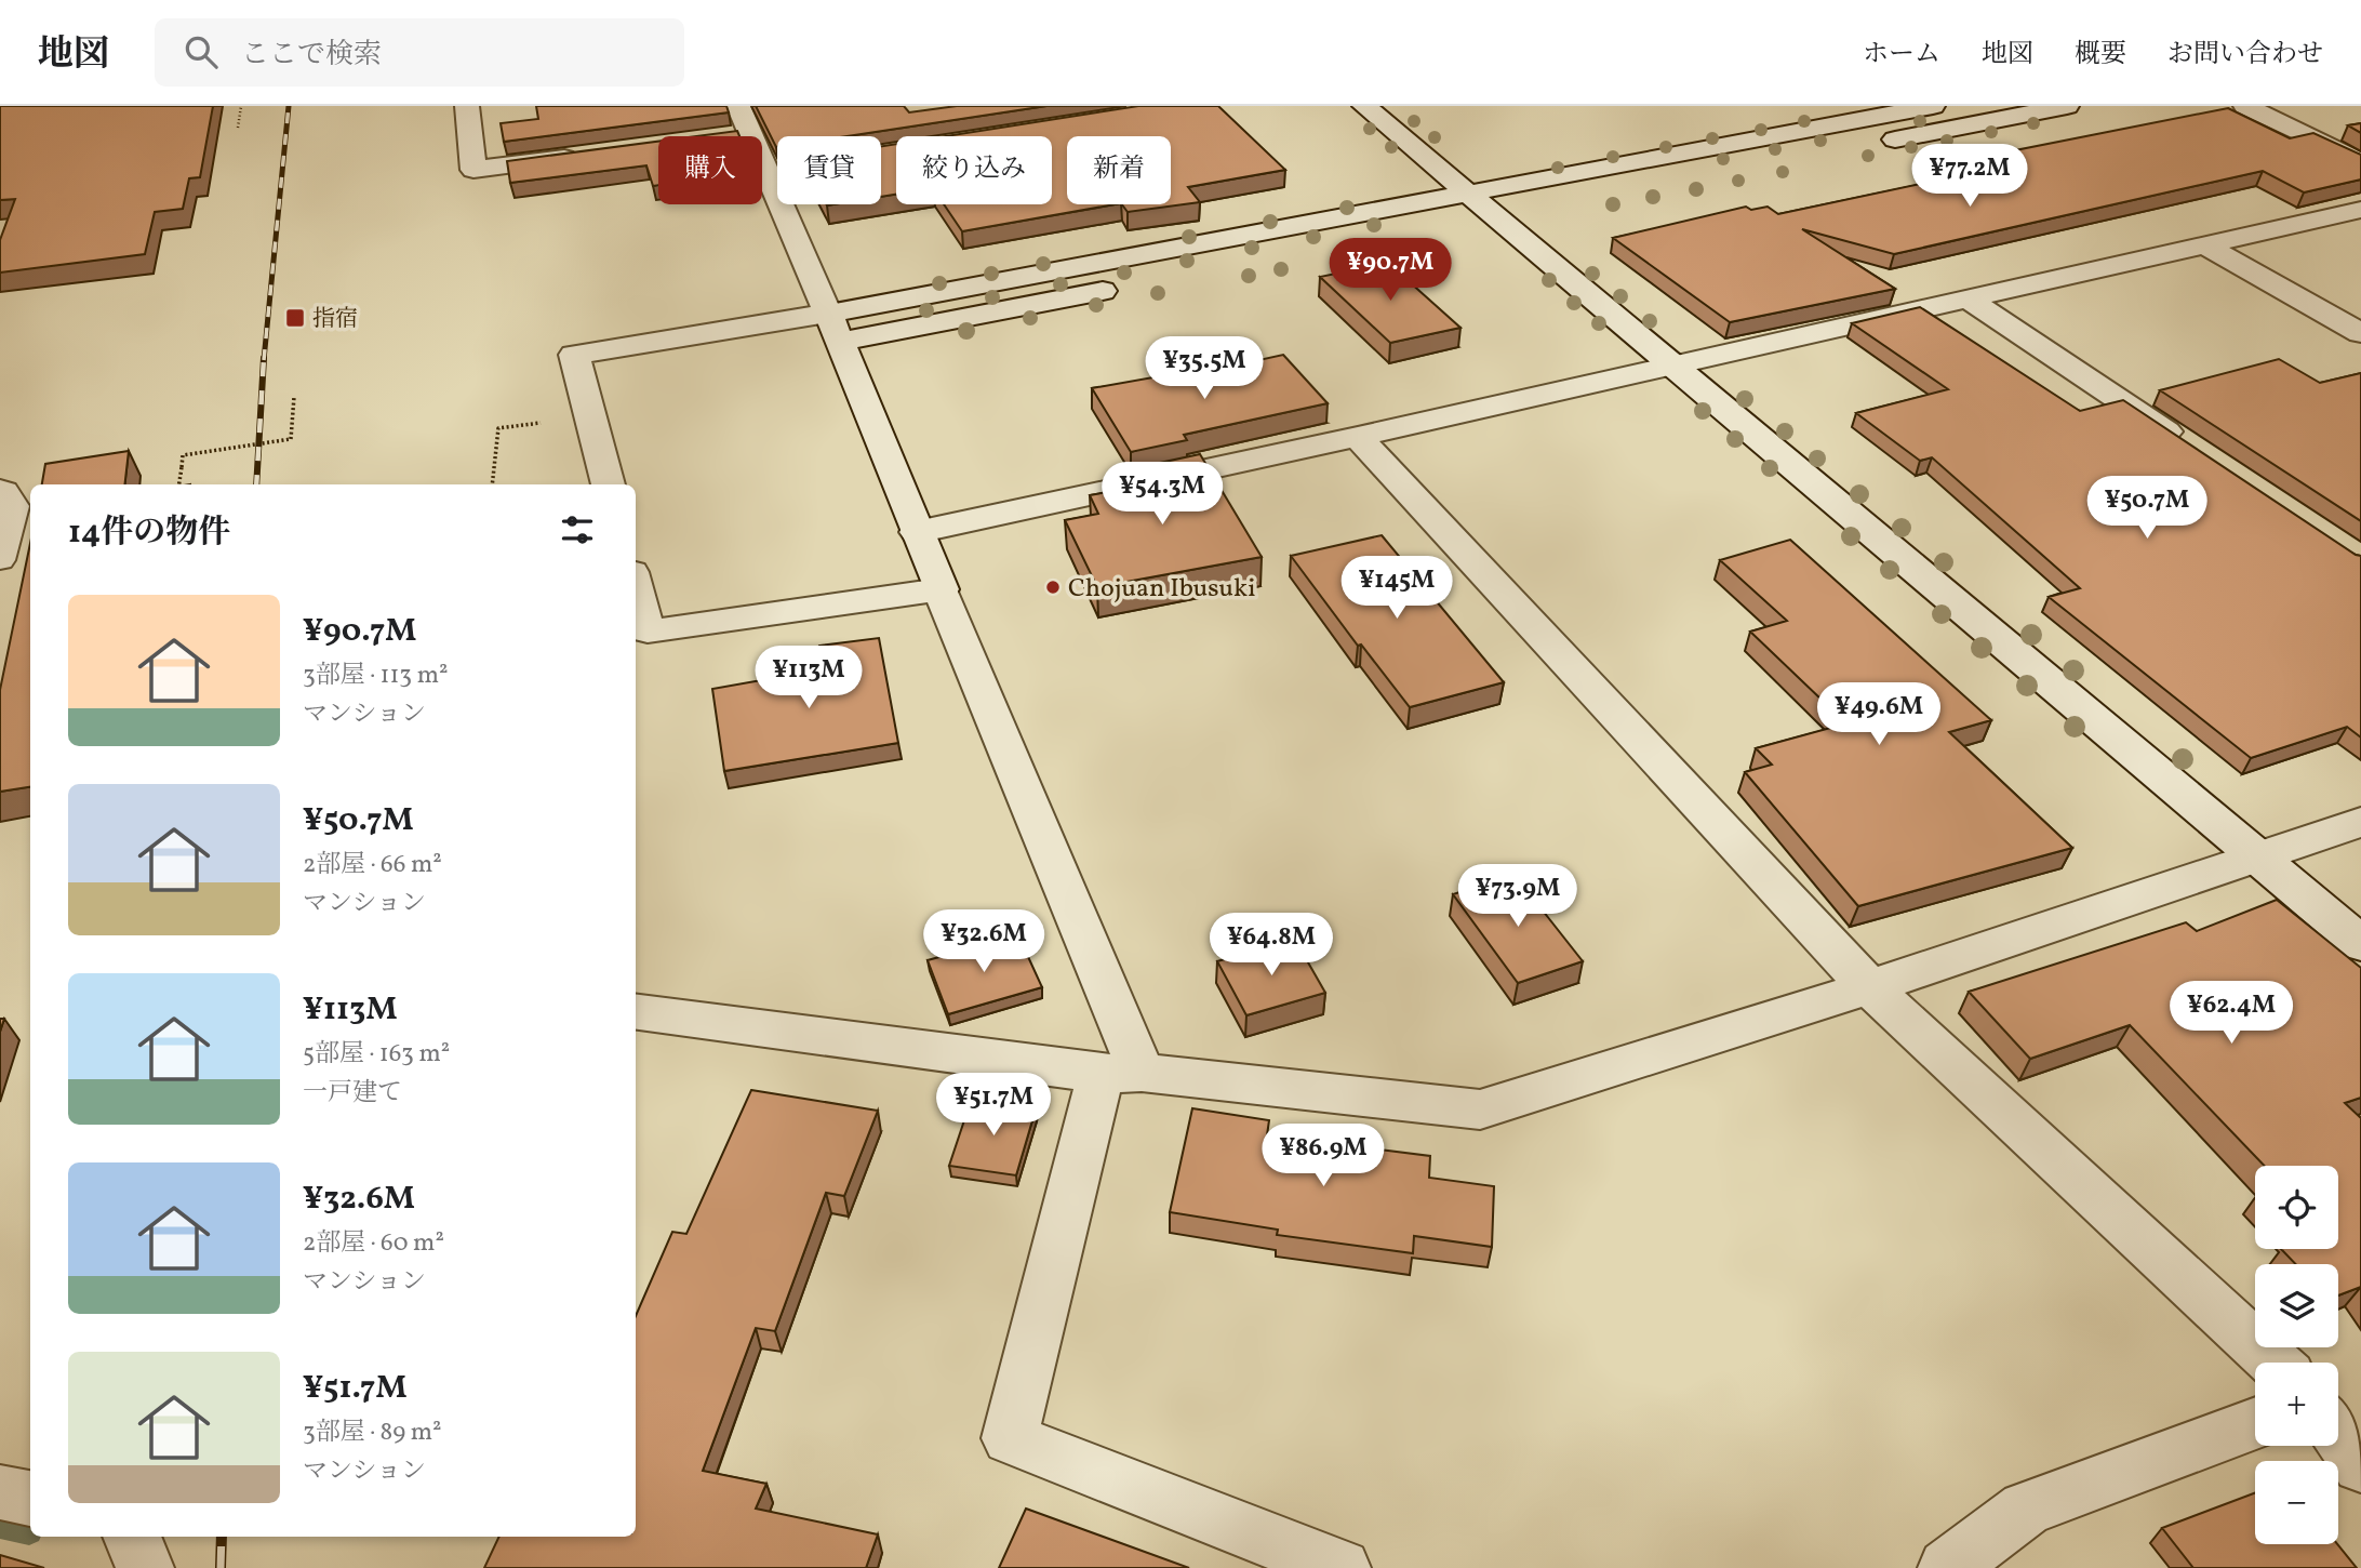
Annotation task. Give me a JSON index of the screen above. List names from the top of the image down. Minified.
{"places":{"transit":["指宿"],"other":["Chojuan Ibusuki"]},"page":{"header":"地図","search":"ここで検索","nav":["ホーム","地図","概要","お問い合わせ"],"chip":["購入","賃貸","絞り込み","新着"],"price":["¥77.2M","¥90.7M","¥35.5M","¥54.3M","¥50.7M","¥145M","¥113M","¥49.6M","¥73.9M","¥32.6M","¥64.8M","¥62.4M","¥51.7M","¥86.9M"],"heading":"14件の物件","list":[{"name":"¥90.7M","note":"3部屋 · 113 m² · マンション"},{"name":"¥50.7M","note":"2部屋 · 66 m² · マンション"},{"name":"¥113M","note":"5部屋 · 163 m² · 一戸建て"},{"name":"¥32.6M","note":"2部屋 · 60 m² · マンション"},{"name":"¥51.7M","note":"3部屋 · 89 m² · マンション"}],"map_buttons":["+","−"]}}
